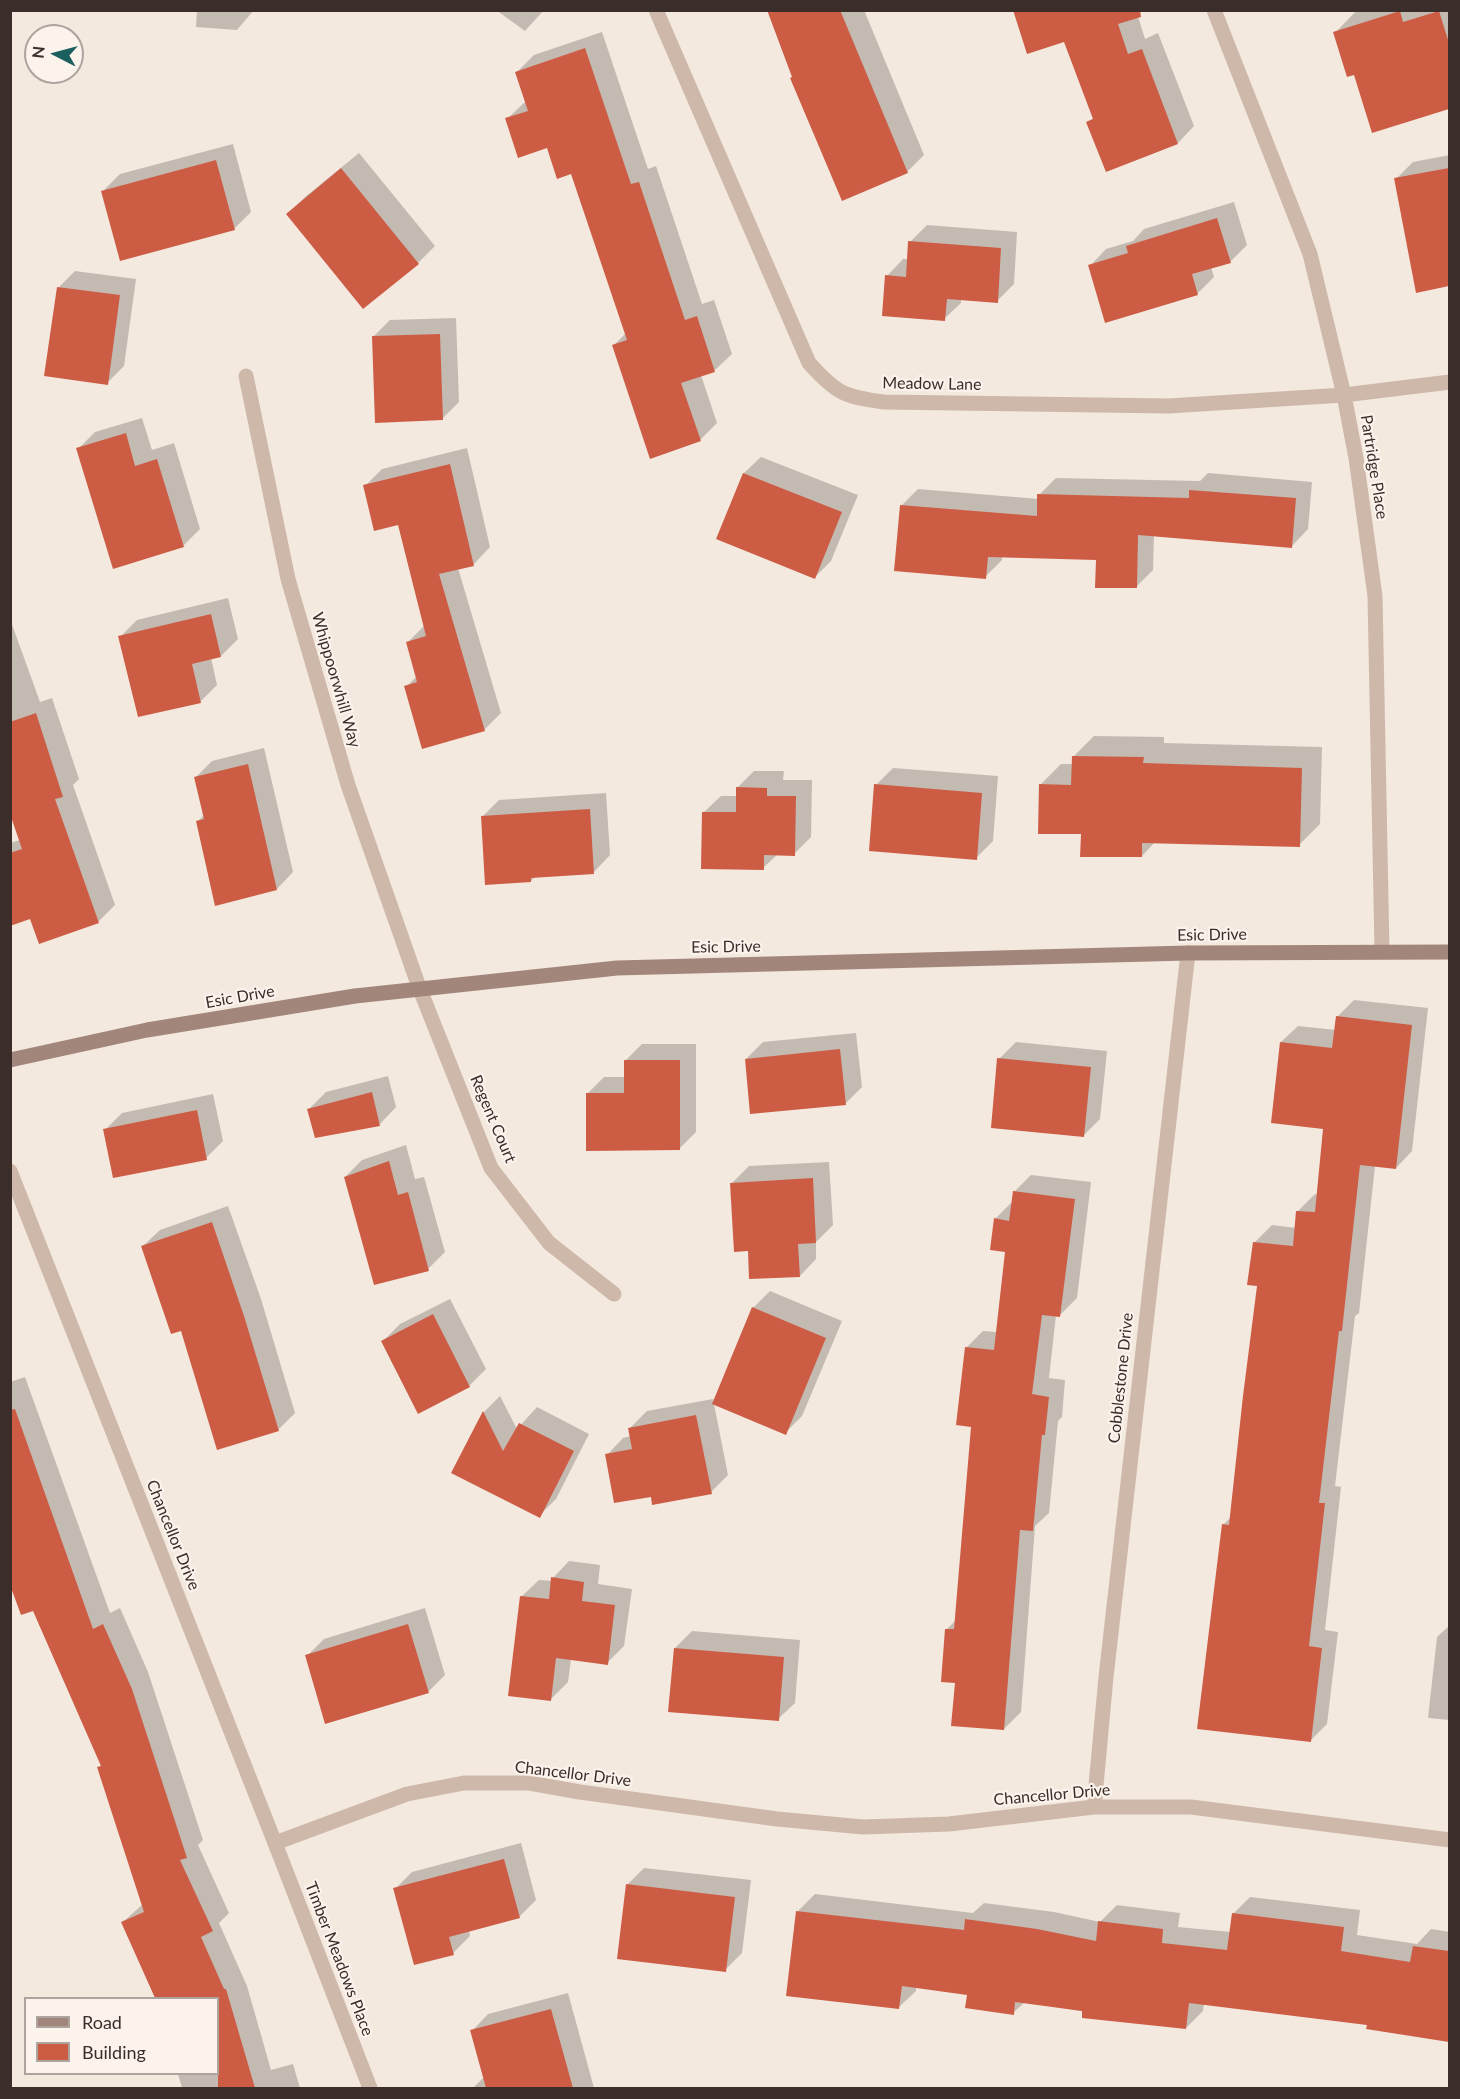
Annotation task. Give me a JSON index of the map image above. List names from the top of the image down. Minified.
{"streets":{"street":["Meadow Lane","Partridge Place","Whippoorwhill Way","Esic Drive","Regent Court","Cobblestone Drive","Chancellor Drive","Timber Meadows Place"]},"crossings":[["Meadow Lane","Partridge Place"],["Partridge Place","Esic Drive"],["Whippoorwhill Way","Esic Drive"],["Whippoorwhill Way","Regent Court"],["Esic Drive","Regent Court"],["Esic Drive","Cobblestone Drive"],["Cobblestone Drive","Chancellor Drive"],["Chancellor Drive","Timber Meadows Place"]],"legend":["Road","Building"],"north":"left"}
